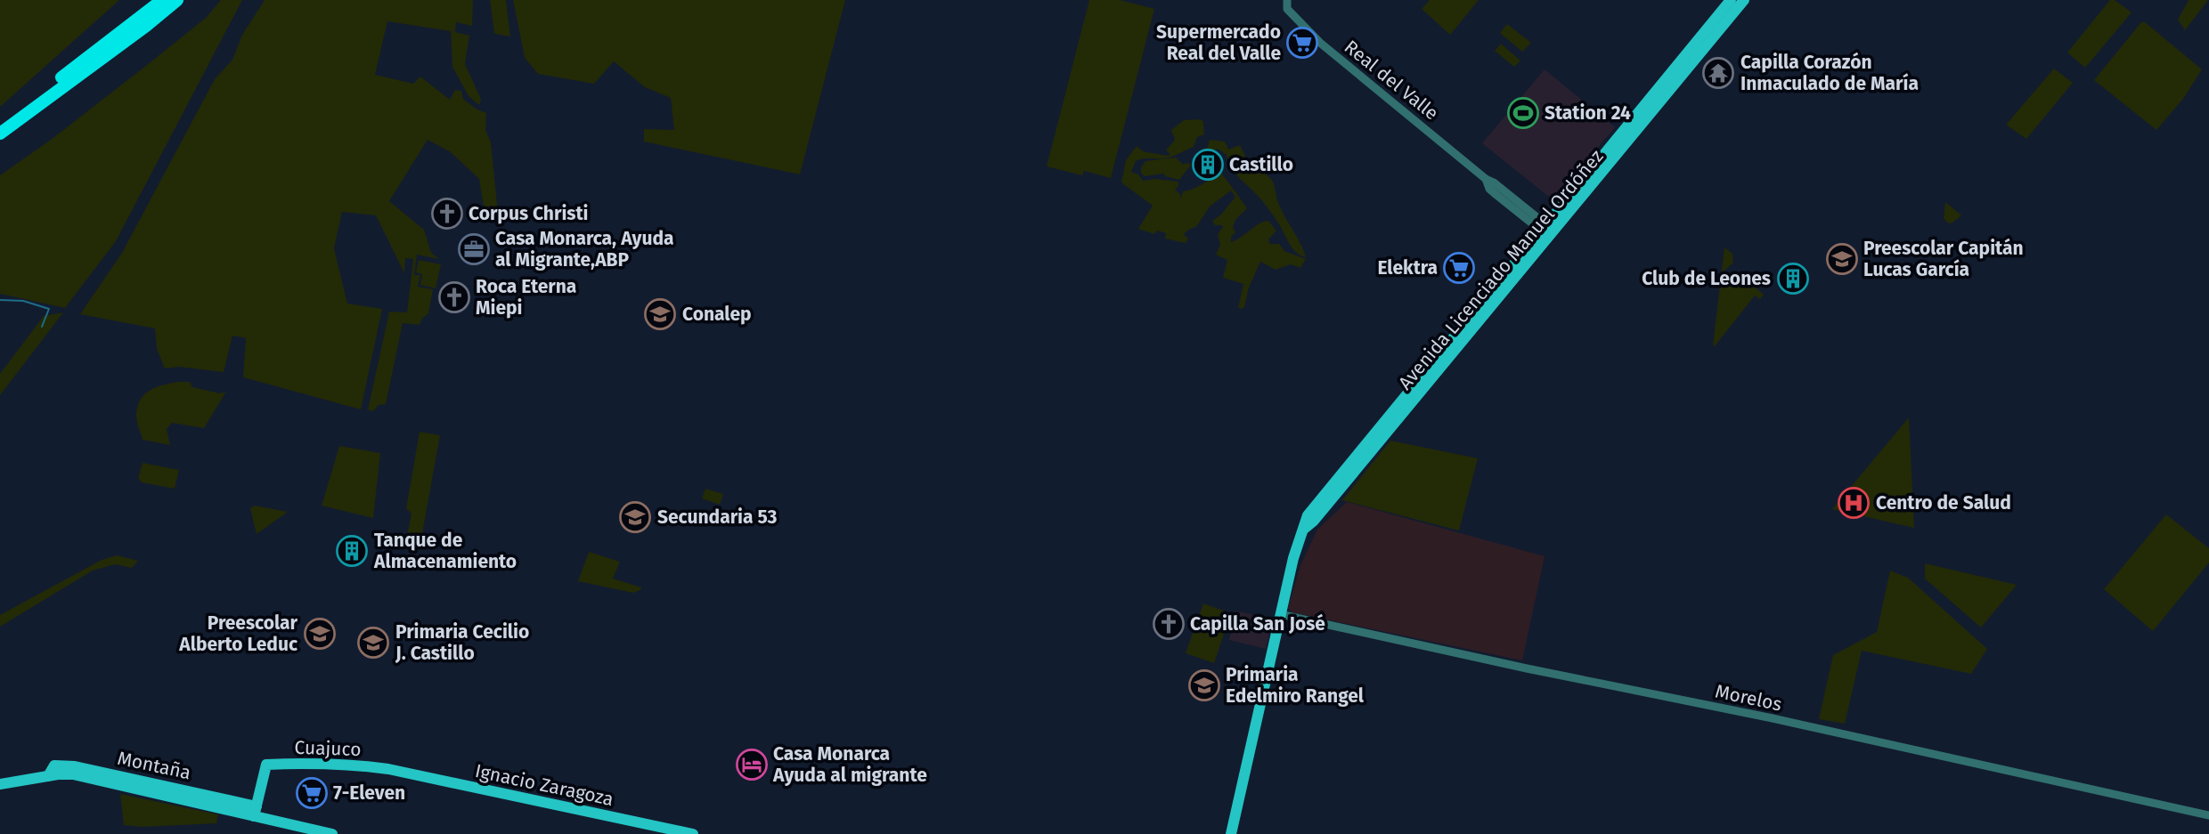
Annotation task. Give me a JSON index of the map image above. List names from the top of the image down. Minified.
{"streets":{"main road":["Avenida Licenciado Manuel Ordóñez","Cuajuco","Montaña","Ignacio Zaragoza"],"street":["Real del Valle","Morelos"]},"crossings":[["Real del Valle","Avenida Licenciado Manuel Ordóñez"],["Avenida Licenciado Manuel Ordóñez","Morelos"],["Cuajuco","Montaña"],["Cuajuco","Ignacio Zaragoza"]],"places":{"supermarket":["Supermercado Real del Valle","Elektra","7-Eleven"],"temple":["Capilla Corazón Inmaculado de María"],"sports":["Station 24"],"building":["Castillo","Club de Leones","Tanque de Almacenamiento"],"church":["Corpus Christi","Roca Eterna Miepi","Capilla San José"],"office":["Casa Monarca, Ayuda al Migrante,ABP"],"school or university":["Preescolar Capitán Lucas García","Conalep","Secundaria 53","Preescolar Alberto Leduc","Primaria Cecilio J. Castillo","Primaria Edelmiro Rangel"],"hospital":["Centro de Salud"],"hotel":["Casa Monarca Ayuda al migrante"]}}
